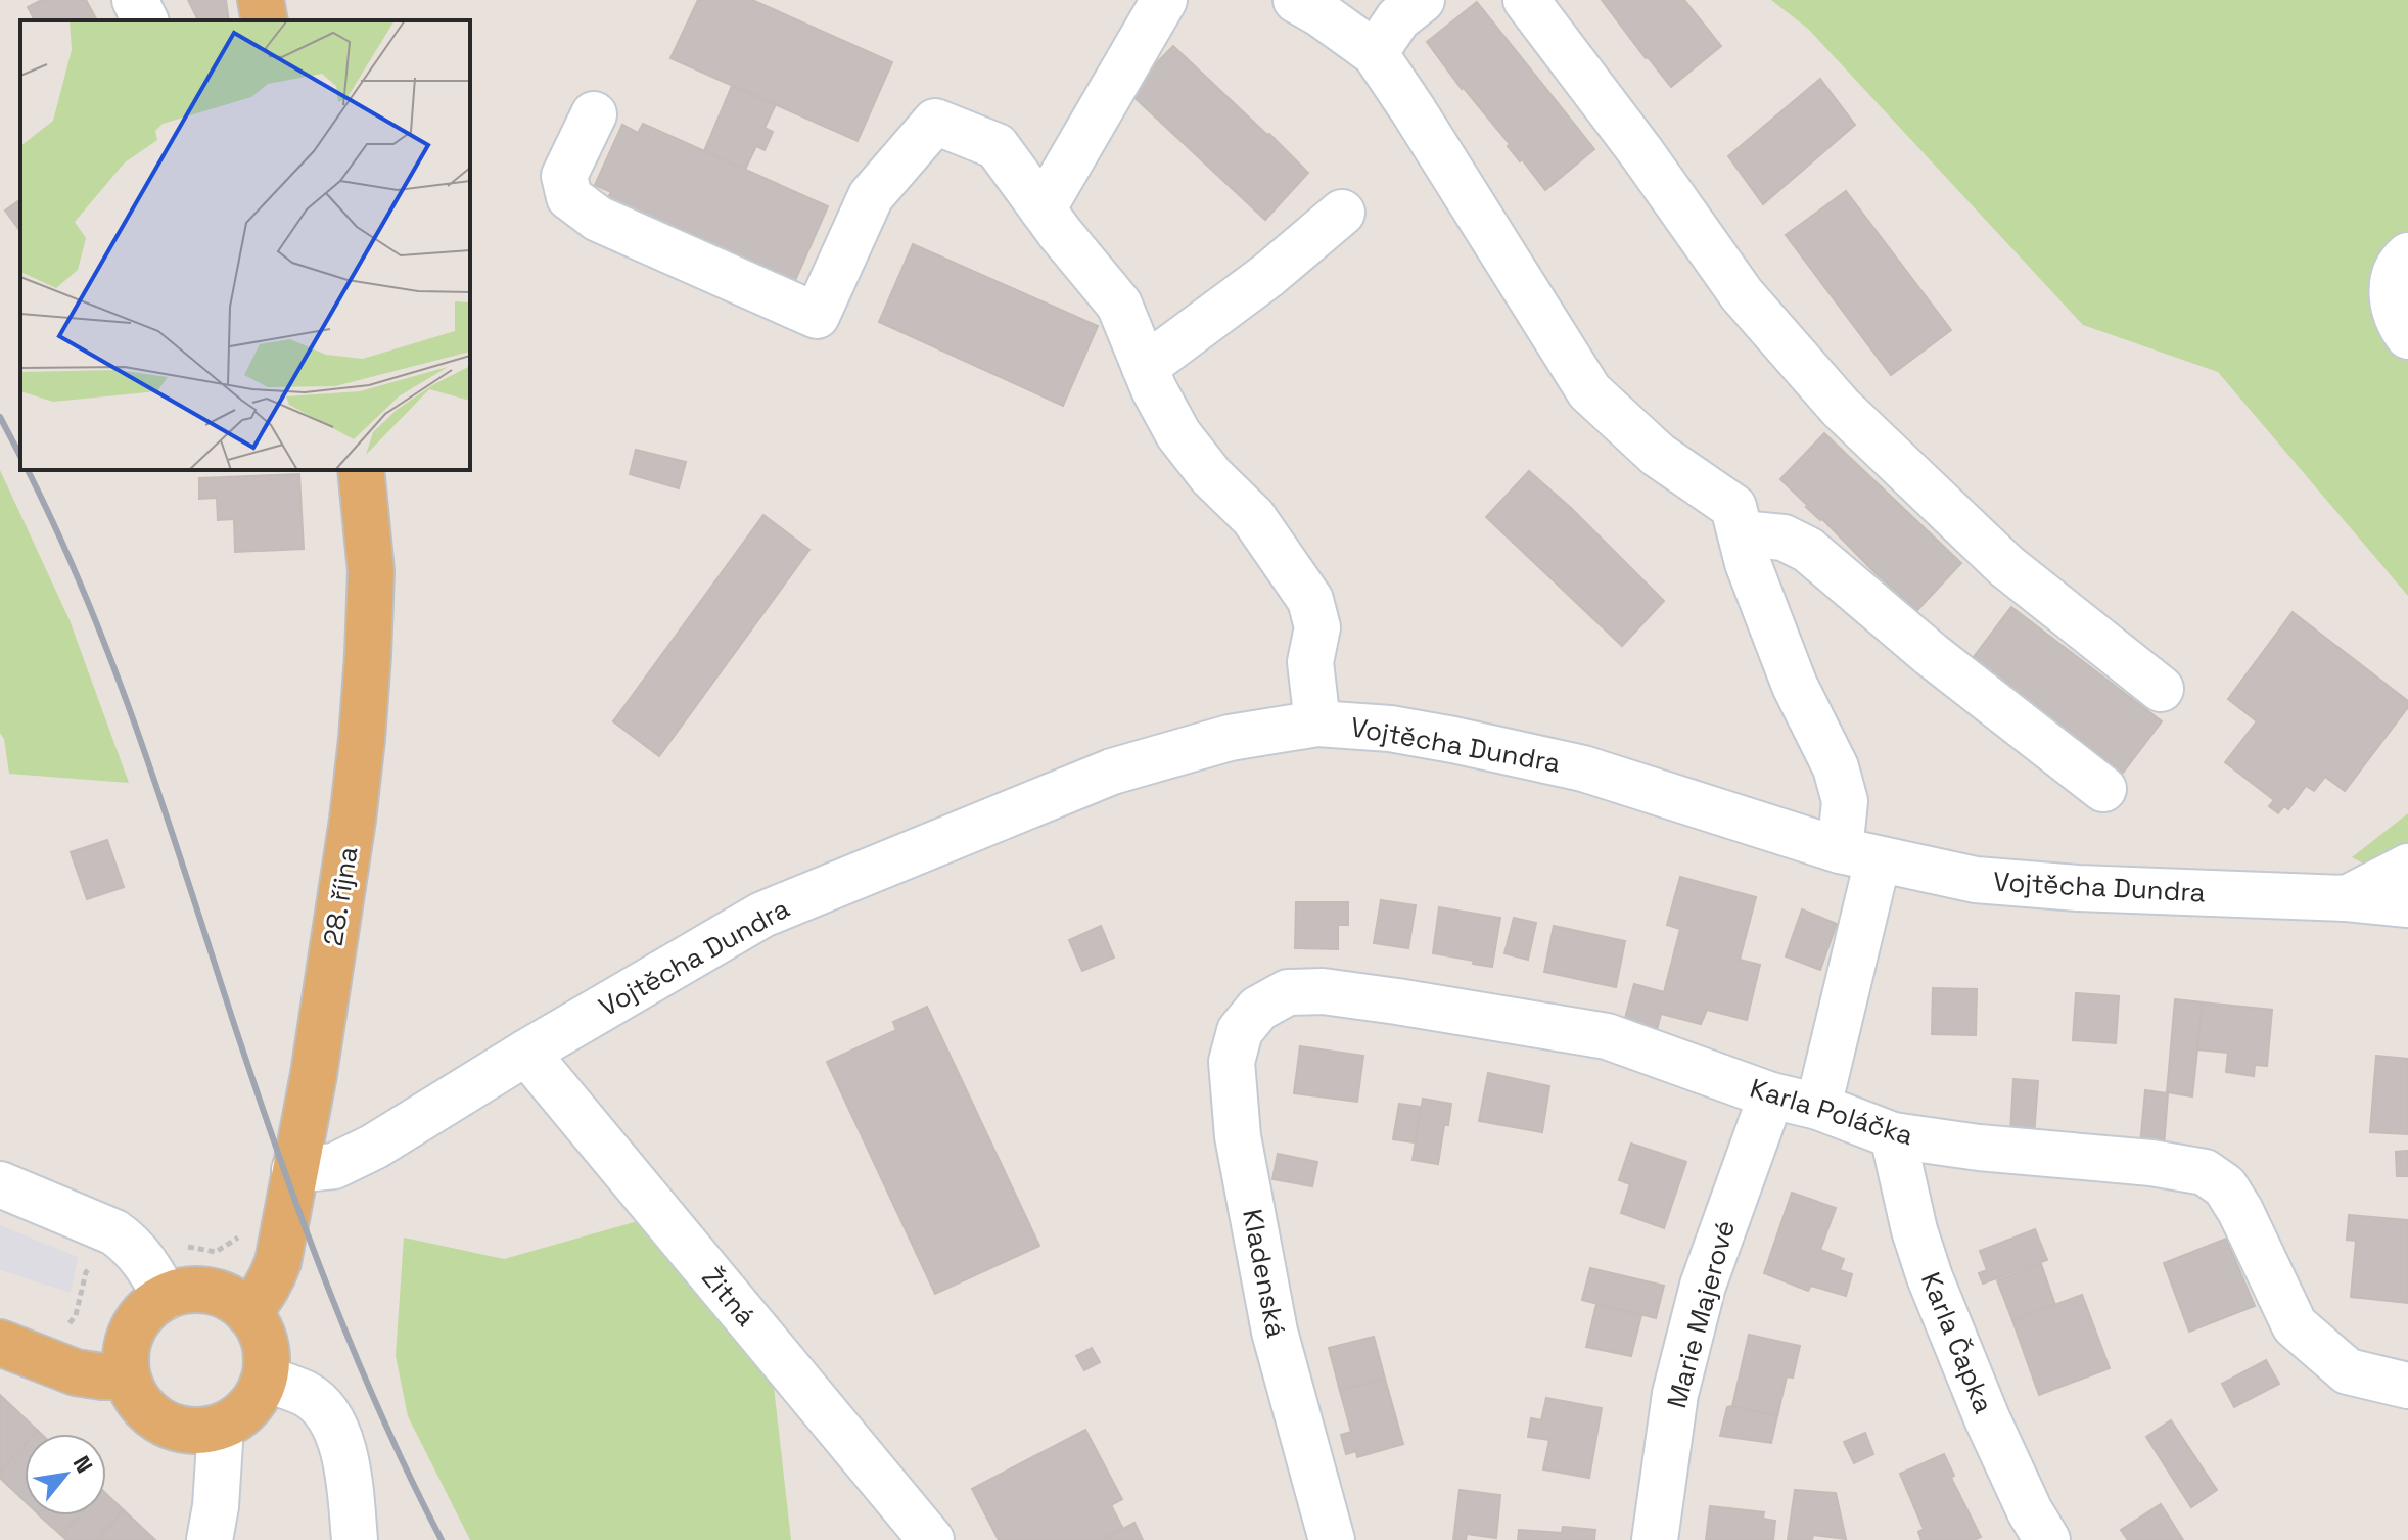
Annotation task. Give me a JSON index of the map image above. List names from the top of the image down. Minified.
{"streets":{"main road":["28. října"],"street":["Vojtěcha Dundra","Karla Poláčka","Kladenská","Žitná","Marie Majerové","Karla Čapka"]},"crossings":[["Vojtěcha Dundra","28. října"],["Vojtěcha Dundra","Žitná"],["Karla Poláčka","Kladenská"],["Karla Poláčka","Marie Majerové"],["Karla Poláčka","Karla Čapka"]],"north":"top right"}
